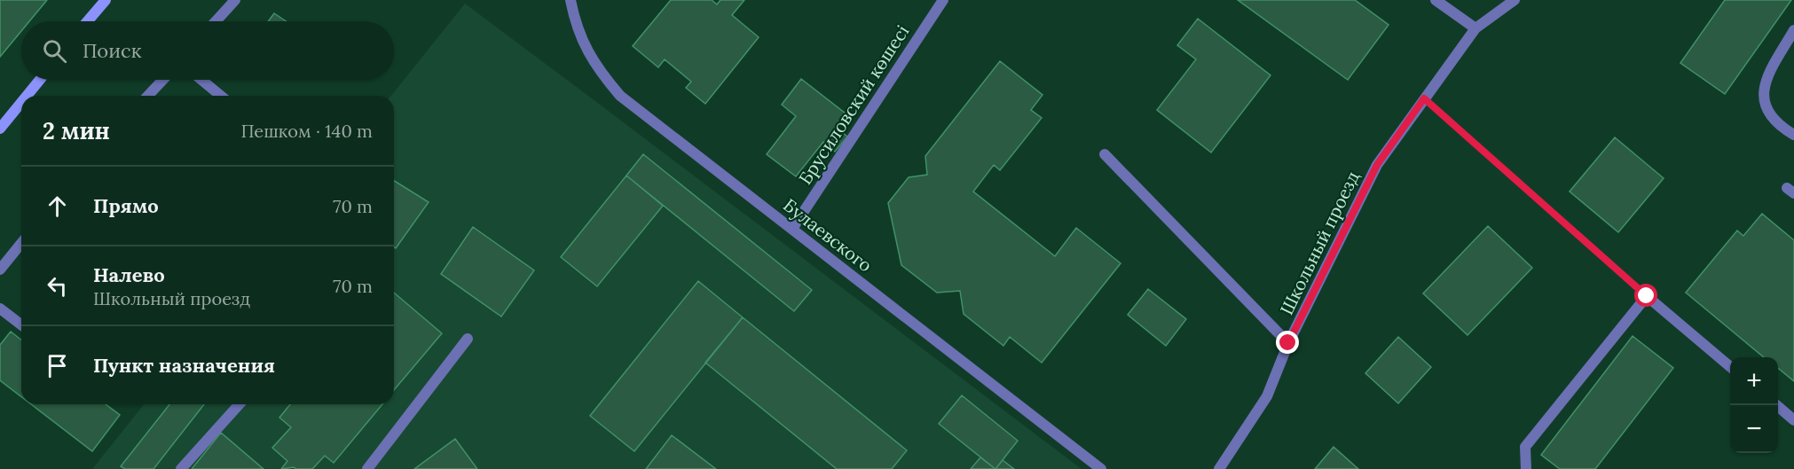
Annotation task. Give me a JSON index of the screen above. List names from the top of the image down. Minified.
{"streets":{"street":["Брусиловский көшесі","Булаевского","Школьный проезд"]},"crossings":[["Брусиловский көшесі","Булаевского"]],"page":{"search":"Поиск","heading":["2 мин","Пешком · 140 m"],"list":[["Прямо","70 m"],["Налево","Школьный проезд","70 m"],"Пункт назначения"],"map_buttons":["+","−"]}}
